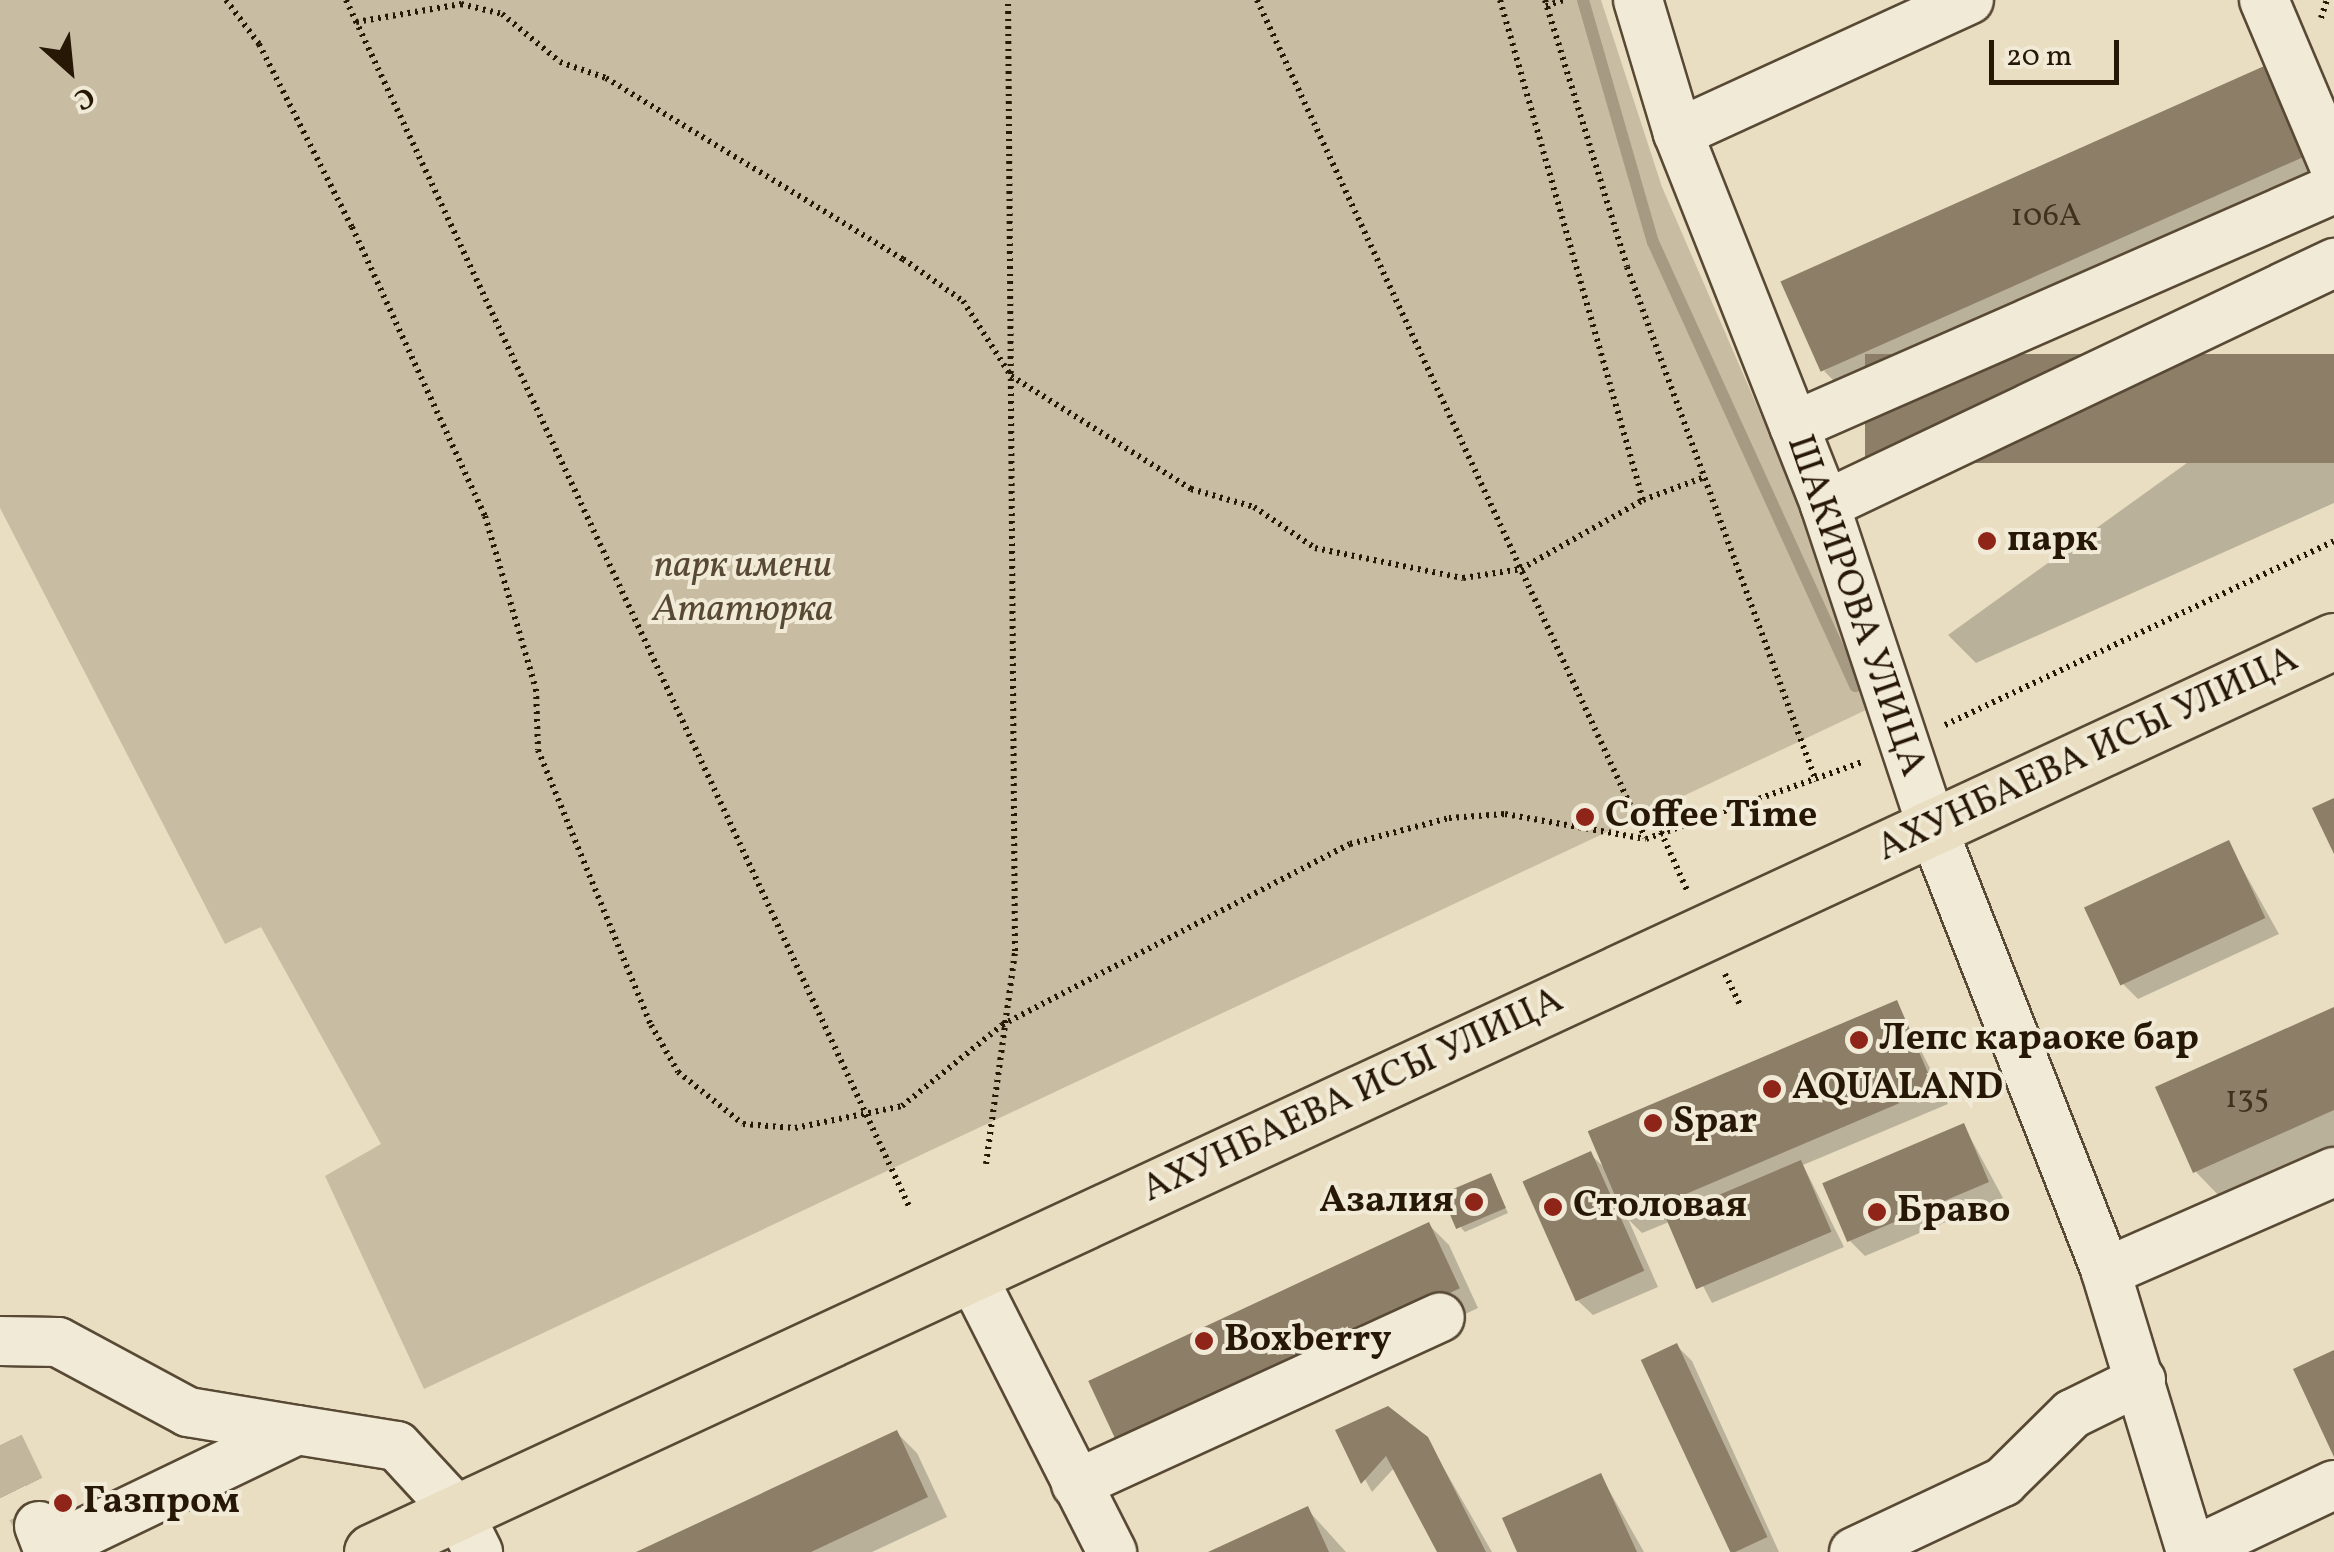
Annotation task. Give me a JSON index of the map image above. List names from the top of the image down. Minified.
{"streets":{"main road":["АХУНБАЕВА ИСЫ УЛИЦА"],"street":["ШАКИРОВА УЛИЦА"]},"crossings":[["ШАКИРОВА УЛИЦА","АХУНБАЕВА ИСЫ УЛИЦА"]],"parks":["парк имени Ататюрка"],"places":["парк","Coffee Time","Лепс караоке бар","AQUALAND","Spar","Азалия","Столовая","Браво","Boxberry","Газпром"],"house_numbers":["106А","135"],"scale_bar":"20 m","north":"bottom right"}
